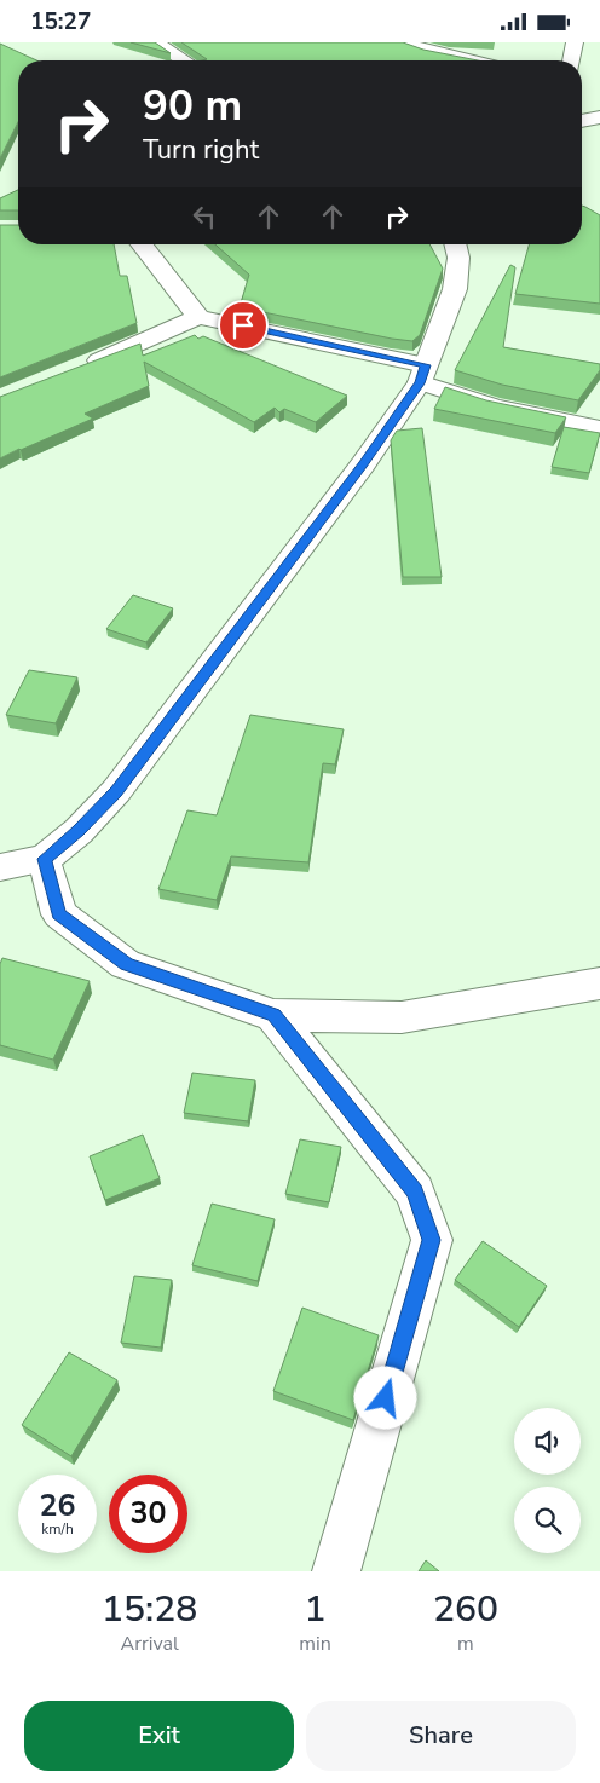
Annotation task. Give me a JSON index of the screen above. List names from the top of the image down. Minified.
{"page":{"status":"15:27","turn":["90 m","Turn right"],"speed":"26 km/h","limit":"30","eta":["15:28","Arrival","1","min","260","m"],"buttons":["Exit","Share"]}}
